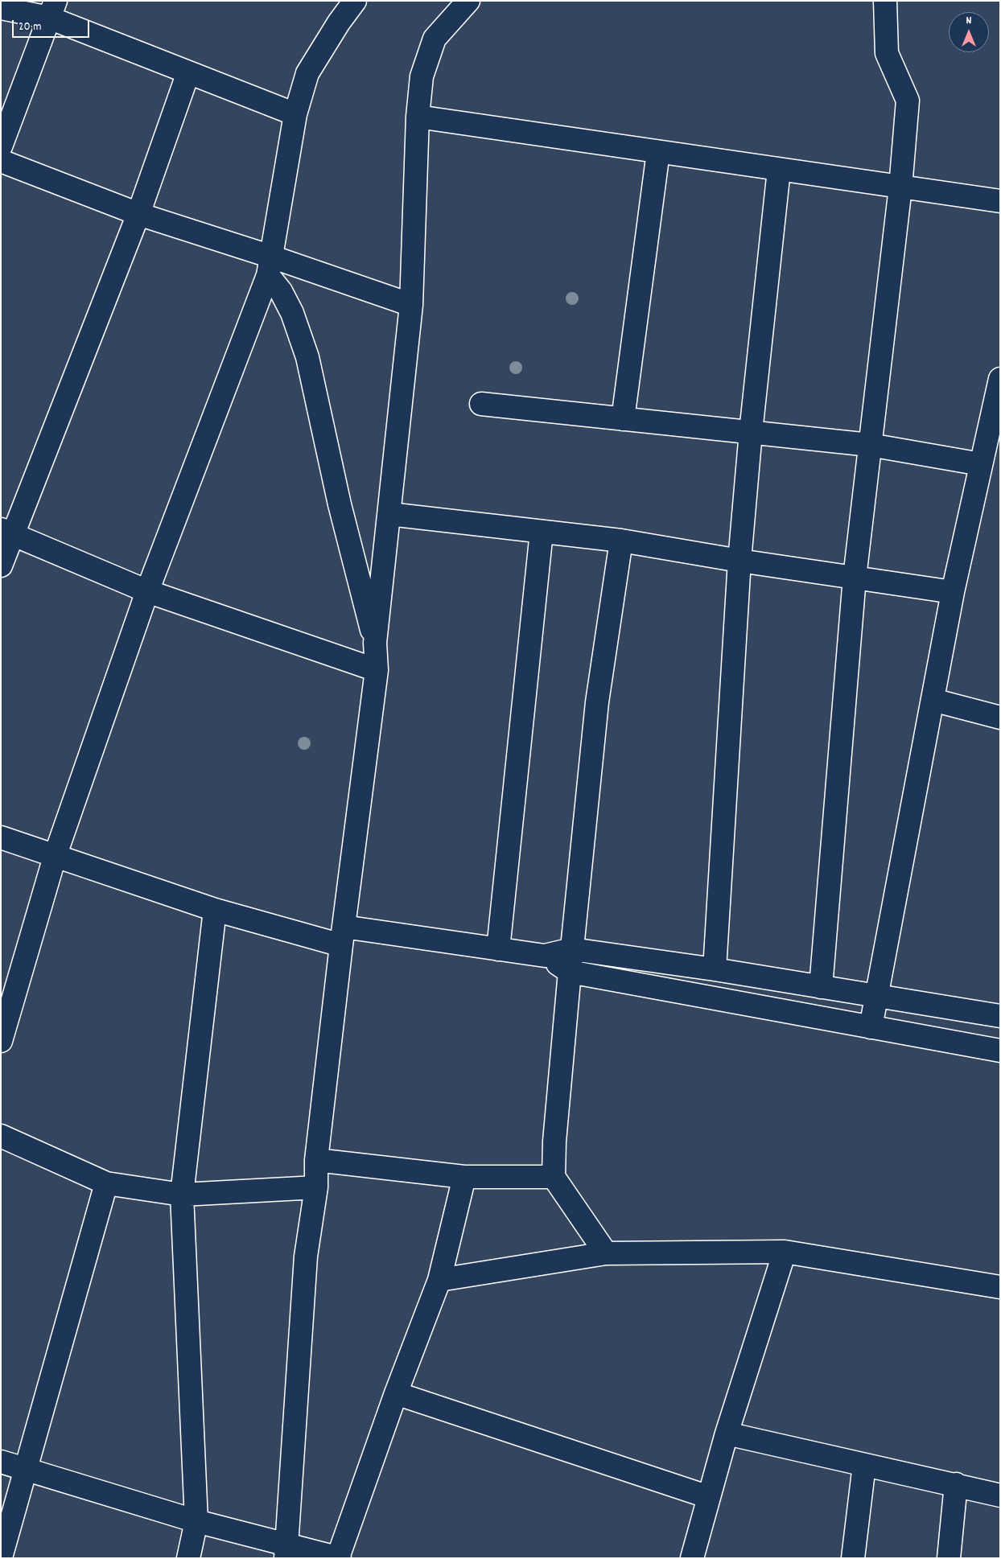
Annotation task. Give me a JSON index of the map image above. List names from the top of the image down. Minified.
{"scale_bar":"20 m","north":"top"}
